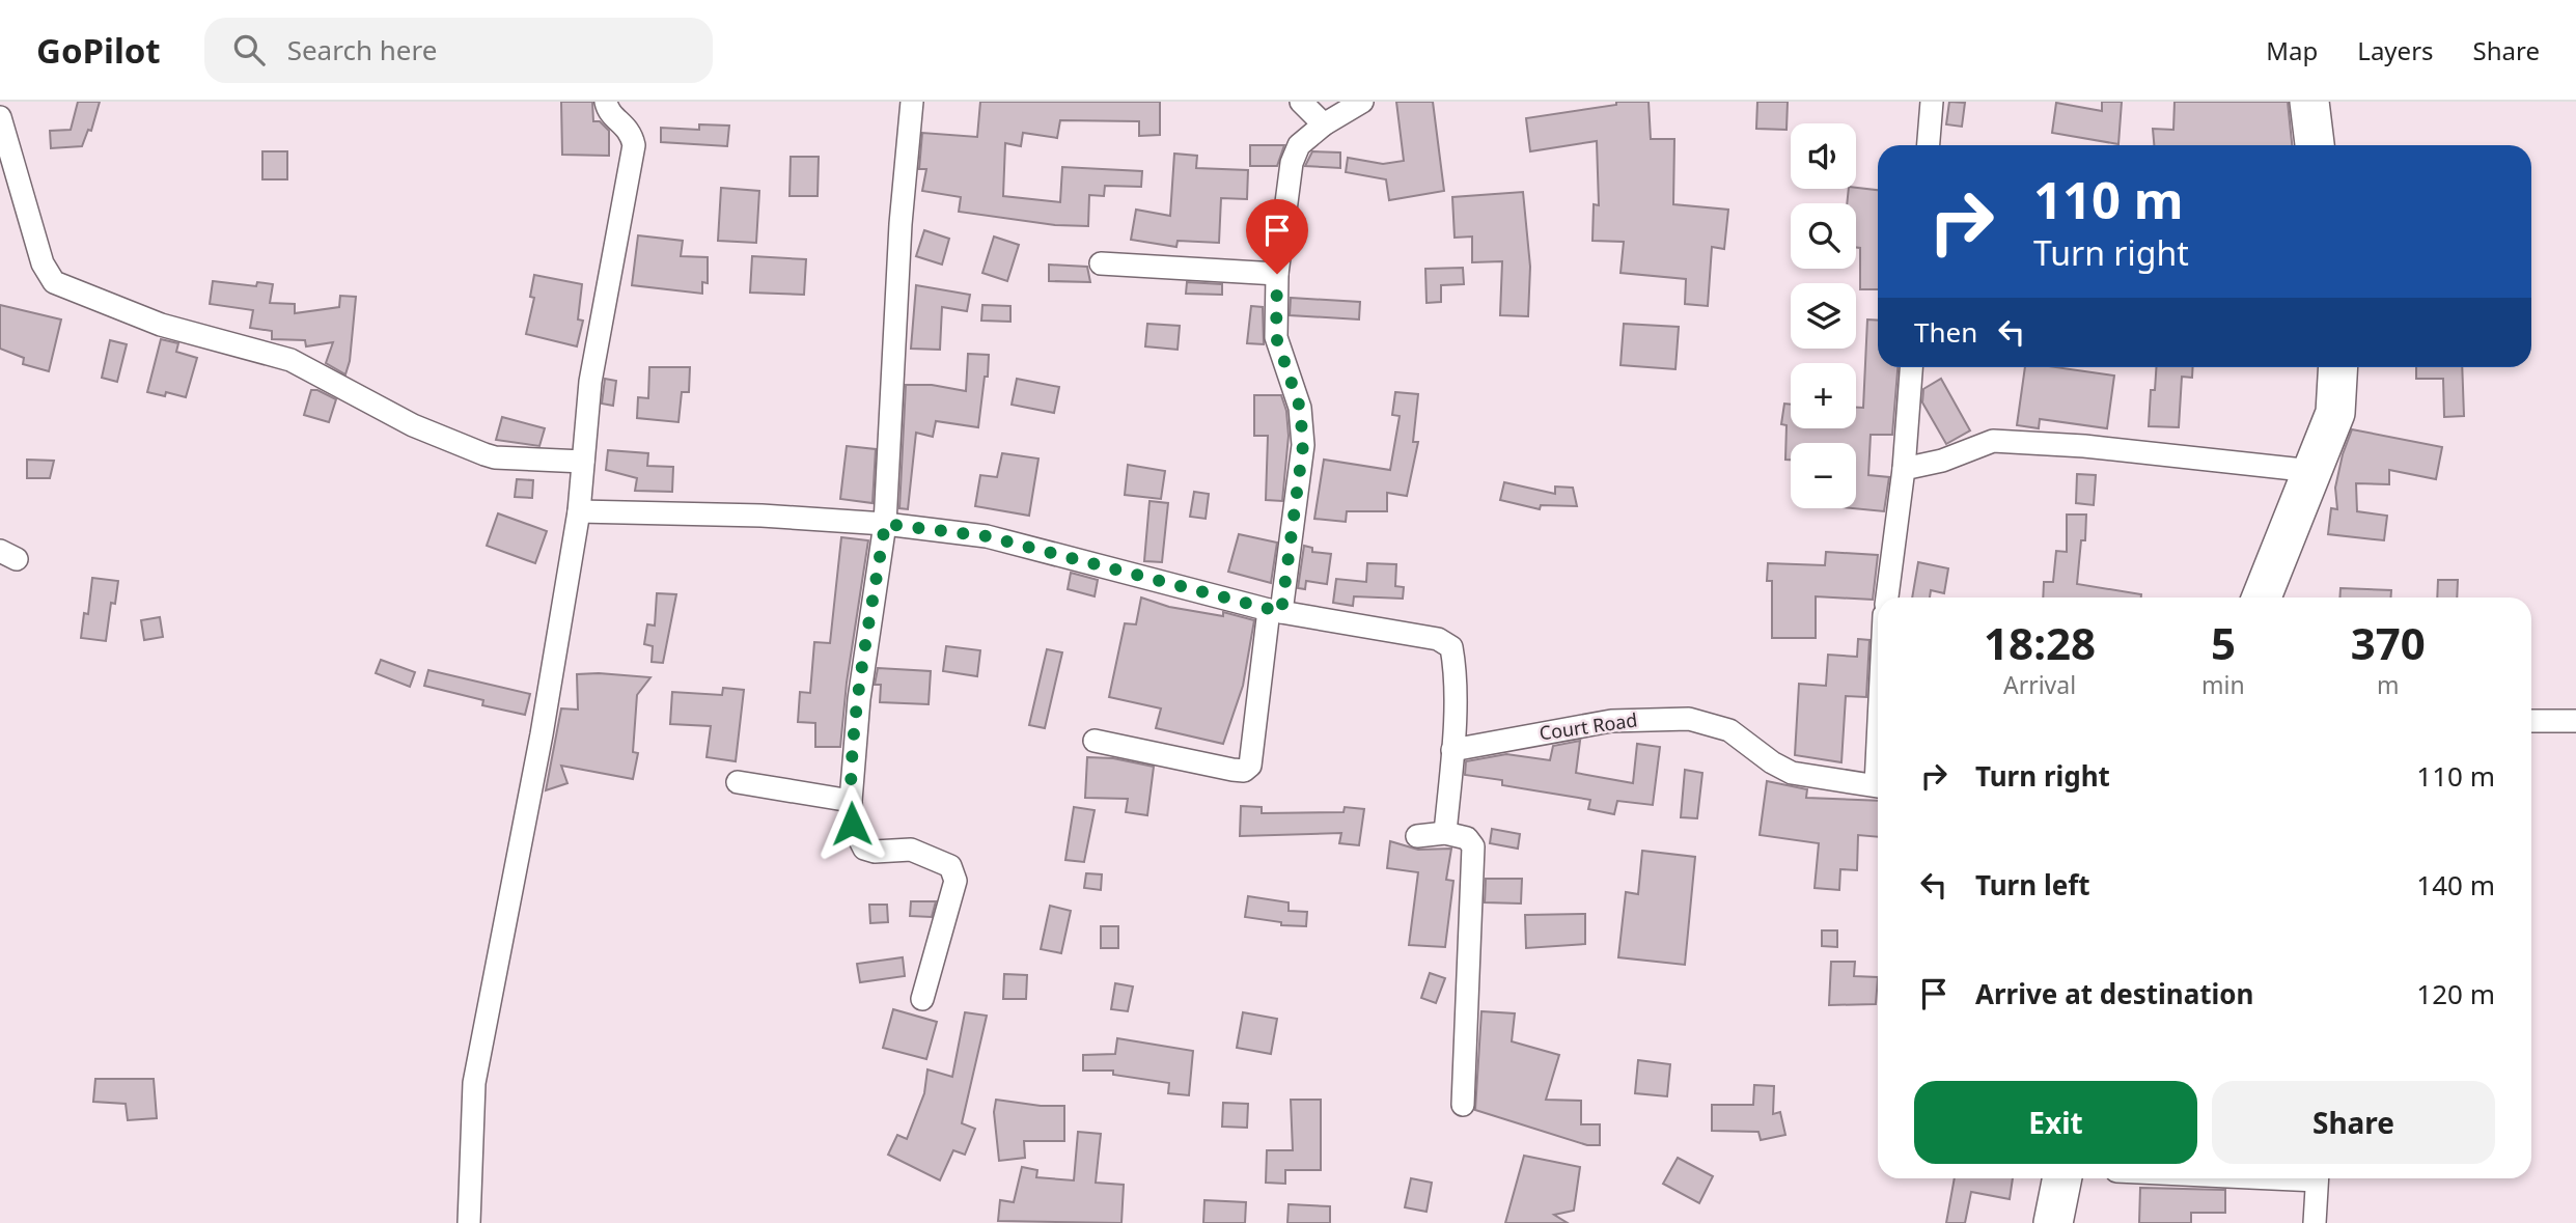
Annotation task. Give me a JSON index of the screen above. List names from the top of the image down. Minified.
{"streets":{"street":["Court Road"]},"page":{"header":"GoPilot","search":"Search here","nav":["Map","Layers","Share"],"map_buttons":["+","−"],"turn":["110 m","Turn right"],"then":"Then","eta":["18:28","Arrival","5","min","370","m"],"list":[{"name":"Turn right","value":"110 m"},{"name":"Turn left","value":"140 m"},{"name":"Arrive at destination","value":"120 m"}],"buttons":["Exit","Share"]}}
